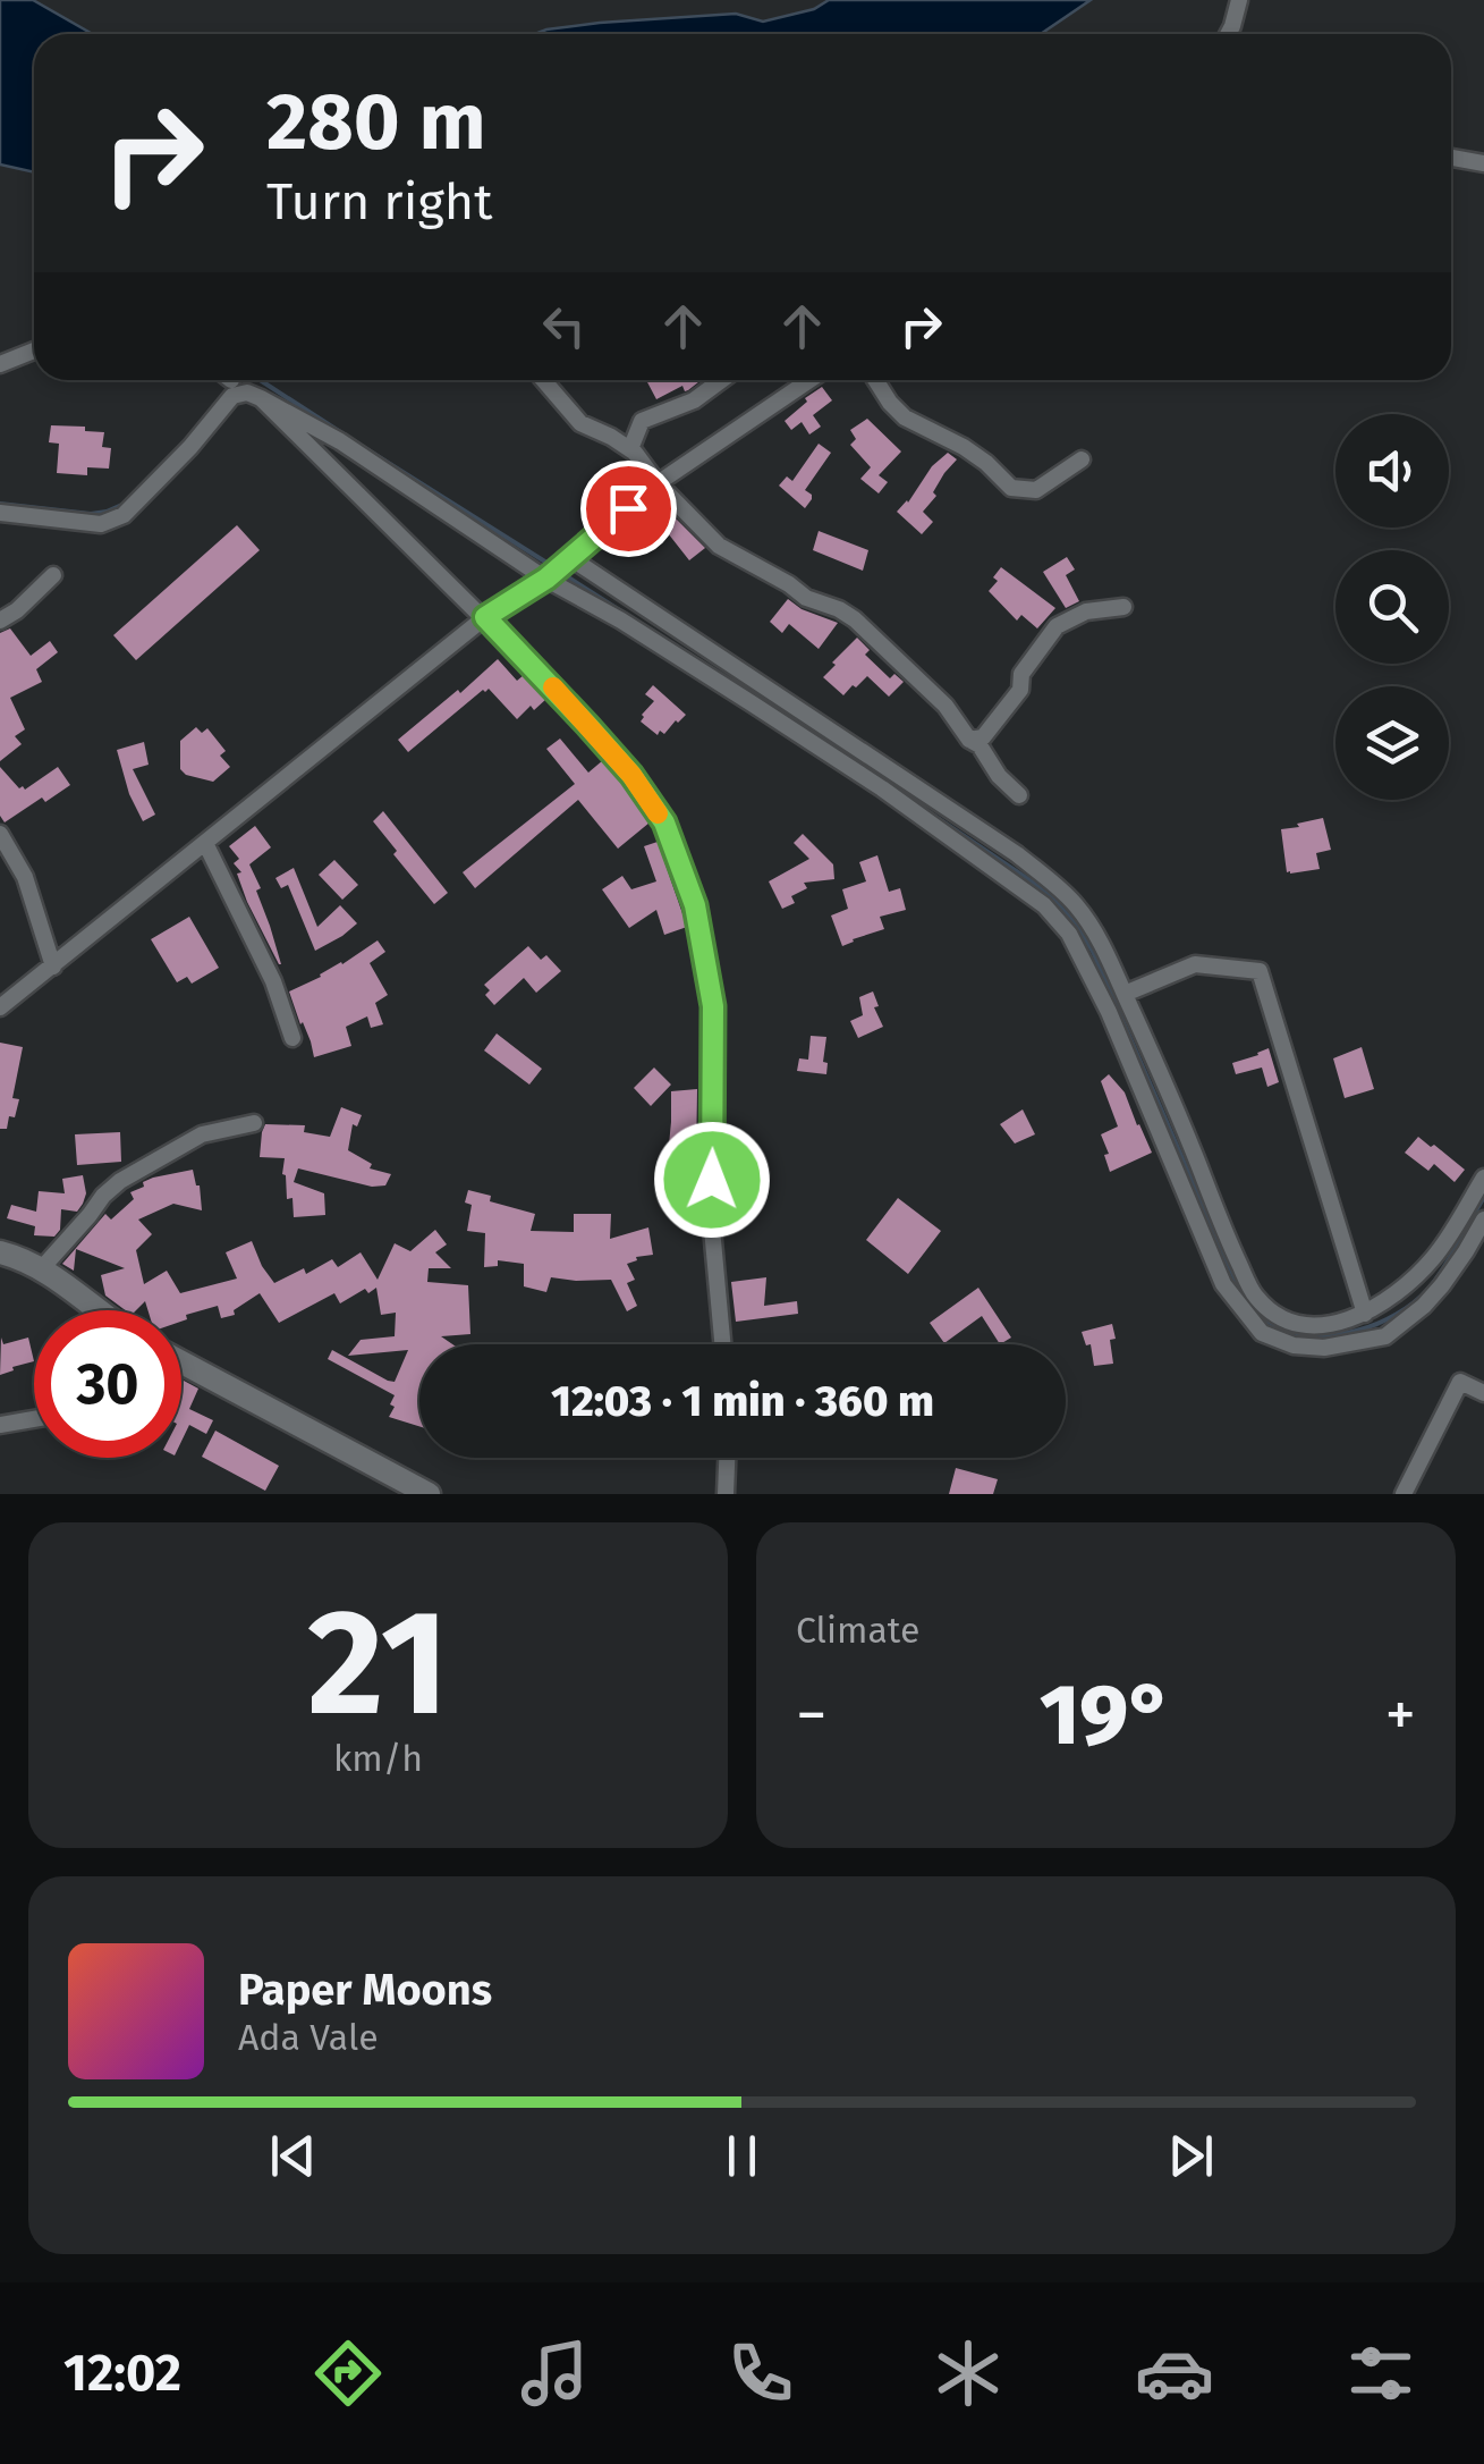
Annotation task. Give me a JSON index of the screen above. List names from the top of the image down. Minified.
{"page":{"turn":["280 m","Turn right"],"limit":"30","trip":"12:03 · 1 min · 360 m","tile":[["21","km/h"],"Climate"],"heat":["−","19°","+"],"song":["Paper Moons","Ada Vale"],"tabs":"12:02"}}
